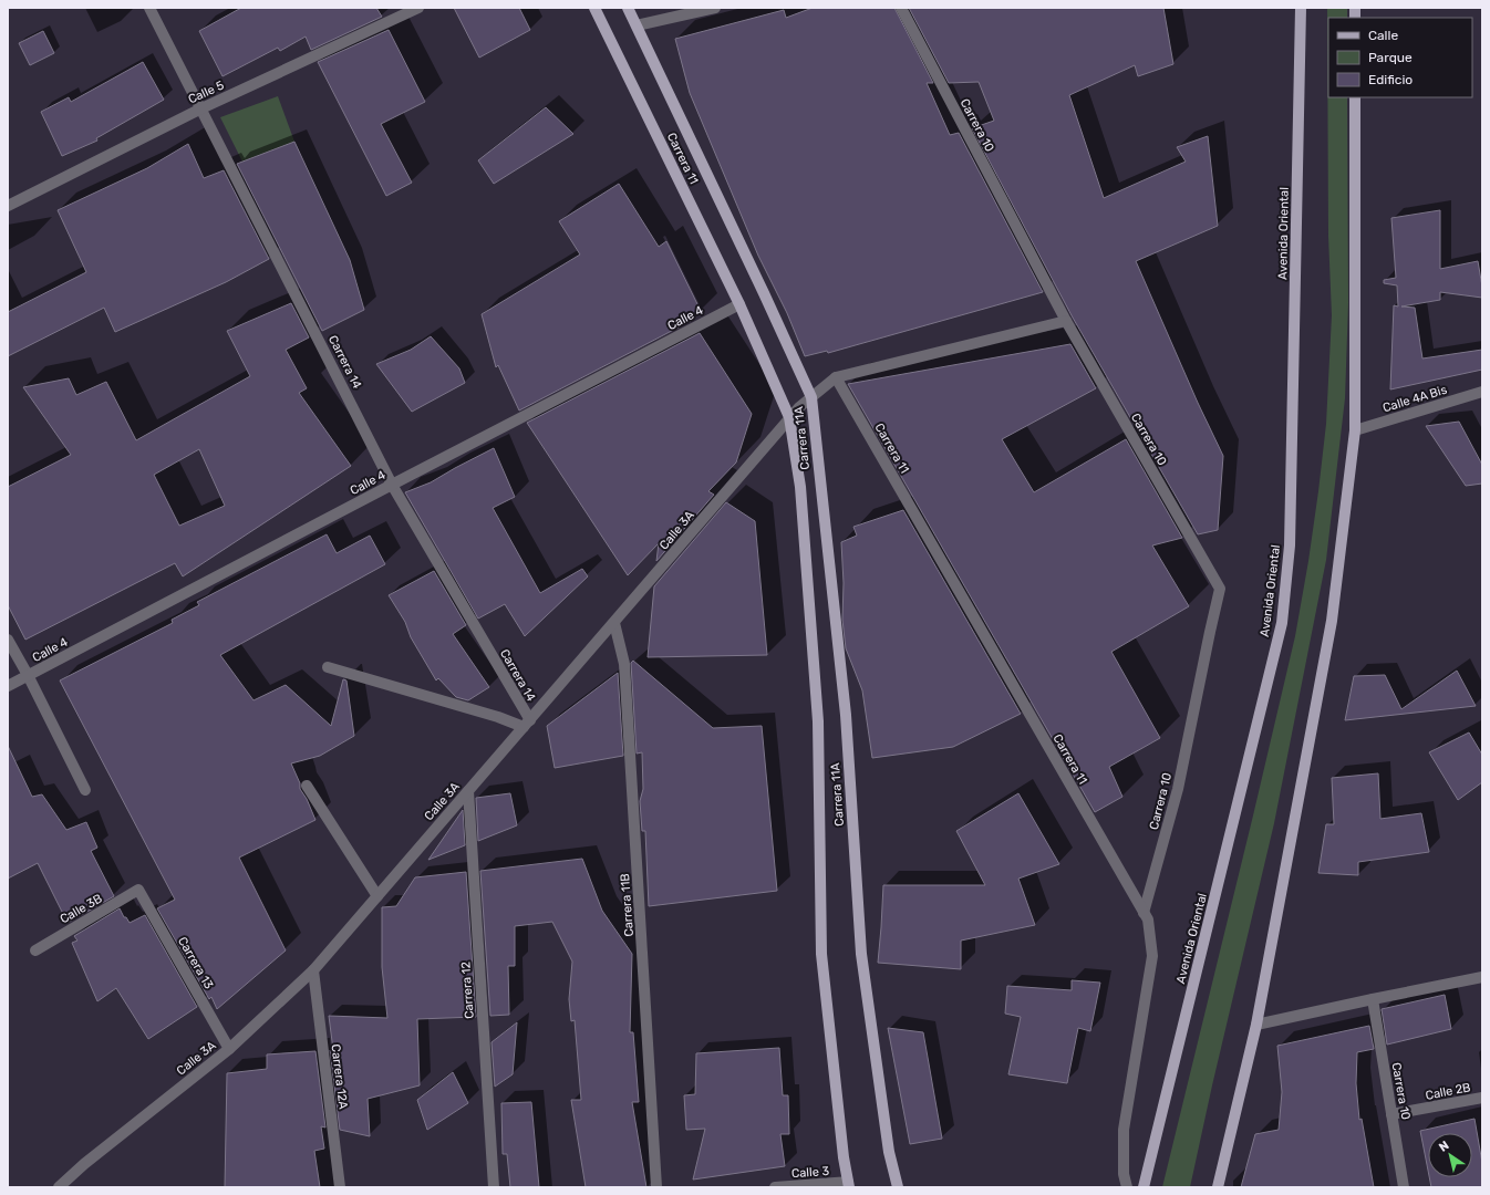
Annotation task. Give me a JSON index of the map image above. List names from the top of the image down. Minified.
{"streets":{"main road":["Carrera 11","Avenida Oriental","Carrera 11A"],"street":["Calle 5","Carrera 10","Calle 4","Carrera 14","Calle 4A Bis","Calle 3A","Carrera 11B","Calle 3B","Carrera 13","Carrera 12","Carrera 12A","Calle 2B","Calle 3"]},"crossings":[["Calle 5","Carrera 14"],["Carrera 10","Carrera 11"],["Carrera 10","Calle 2B"],["Carrera 11","Calle 4"],["Carrera 11","Carrera 11A"],["Carrera 11","Calle 3A"],["Calle 4","Carrera 14"],["Carrera 14","Calle 3A"],["Carrera 11A","Calle 3A"],["Carrera 11A","Calle 3"],["Calle 3A","Carrera 11B"],["Calle 3A","Carrera 13"],["Calle 3A","Carrera 12"],["Calle 3A","Carrera 12A"],["Calle 3B","Carrera 13"]],"legend":["Calle","Parque","Edificio"],"north":"top left"}
